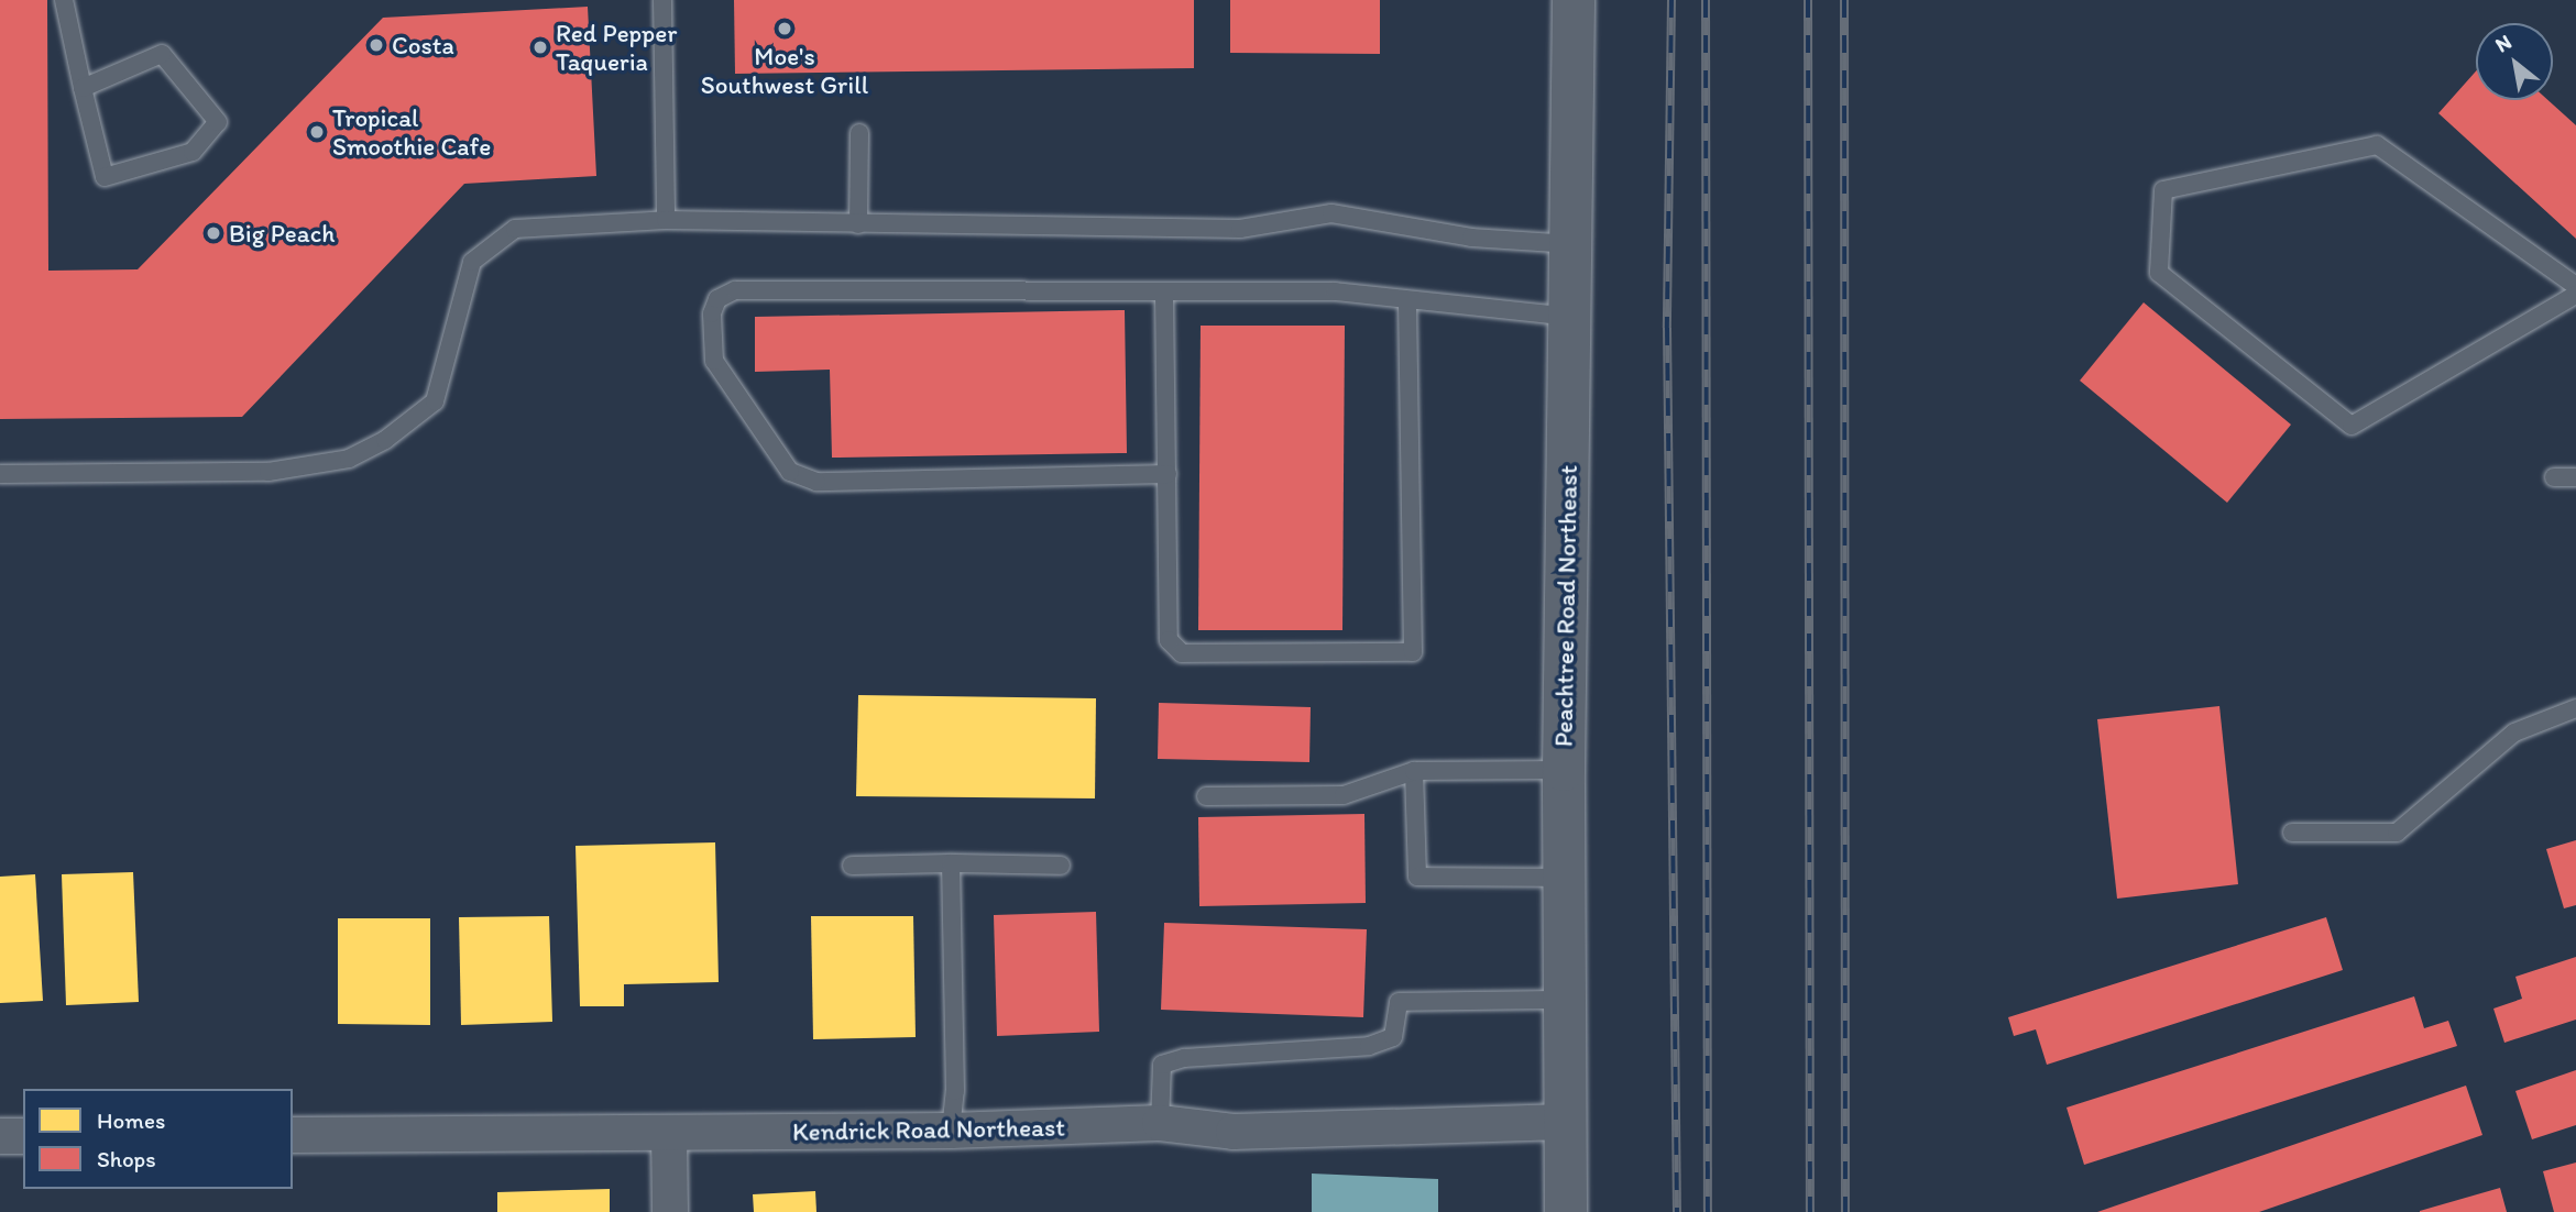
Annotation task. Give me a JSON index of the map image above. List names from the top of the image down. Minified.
{"streets":{"highway":["Peachtree Road Northeast"],"street":["Kendrick Road Northeast"]},"crossings":[["Peachtree Road Northeast","Kendrick Road Northeast"]],"places":["Moe's Southwest Grill","Costa","Red Pepper Taqueria","Tropical Smoothie Cafe","Big Peach"],"legend":["Homes","Shops"],"north":"top left"}
